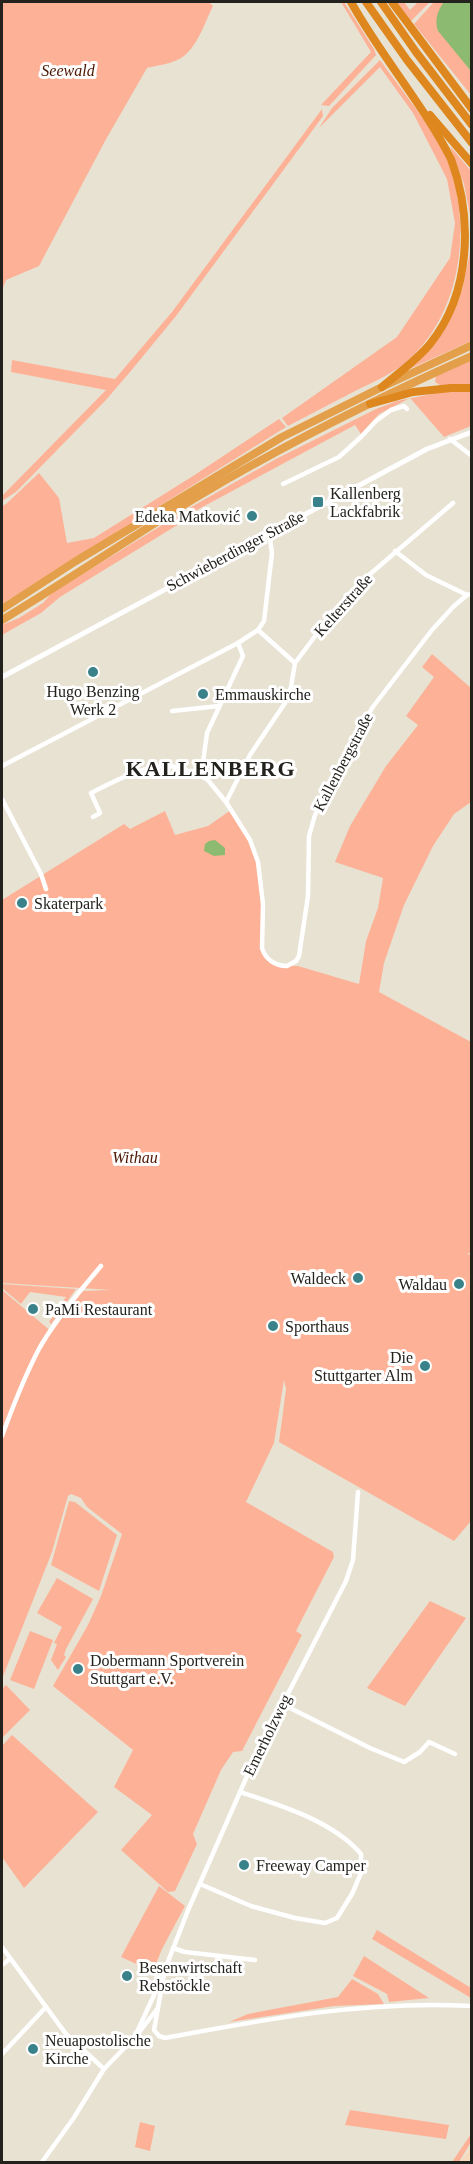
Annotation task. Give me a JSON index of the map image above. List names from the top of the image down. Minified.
{"streets":{"street":["Schwieberdinger Straße","Kelterstraße","Kallenbergstraße","Emerholzweg"]},"crossings":[["Kelterstraße","Kallenbergstraße"]],"districts":["KALLENBERG"],"parks":["Seewald","Withau"],"places":{"transit":["Kallenberg Lackfabrik"],"other":["Edeka Matković","Hugo Benzing Werk 2","Emmauskirche","Skaterpark","Waldeck","Waldau","PaMi Restaurant","Sporthaus","Die Stuttgarter Alm","Dobermann Sportverein Stuttgart e.V.","Freeway Camper","Besenwirtschaft Rebstöckle","Neuapostolische Kirche"]}}
